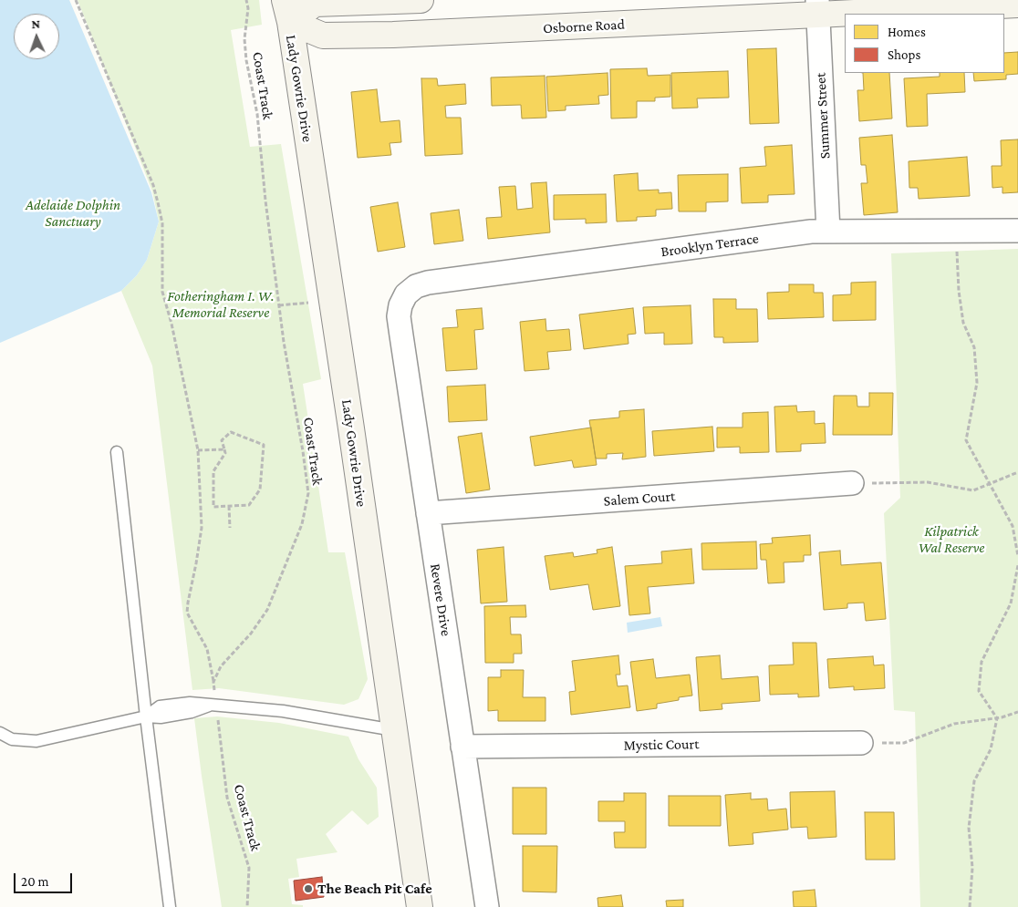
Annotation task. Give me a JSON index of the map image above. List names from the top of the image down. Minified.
{"streets":{"main road":["Osborne Road","Lady Gowrie Drive"],"street":["Summer Street","Brooklyn Terrace","Salem Court","Revere Drive","Mystic Court"],"path":["Coast Track"]},"crossings":[["Osborne Road","Lady Gowrie Drive"],["Osborne Road","Summer Street"],["Summer Street","Brooklyn Terrace"],["Brooklyn Terrace","Revere Drive"],["Salem Court","Revere Drive"],["Revere Drive","Mystic Court"]],"parks":["Adelaide Dolphin Sanctuary","Fotheringham I. W. Memorial Reserve","Kilpatrick Wal Reserve"],"places":["The Beach Pit Cafe"],"legend":["Homes","Shops"],"scale_bar":"20 m","north":"top"}
